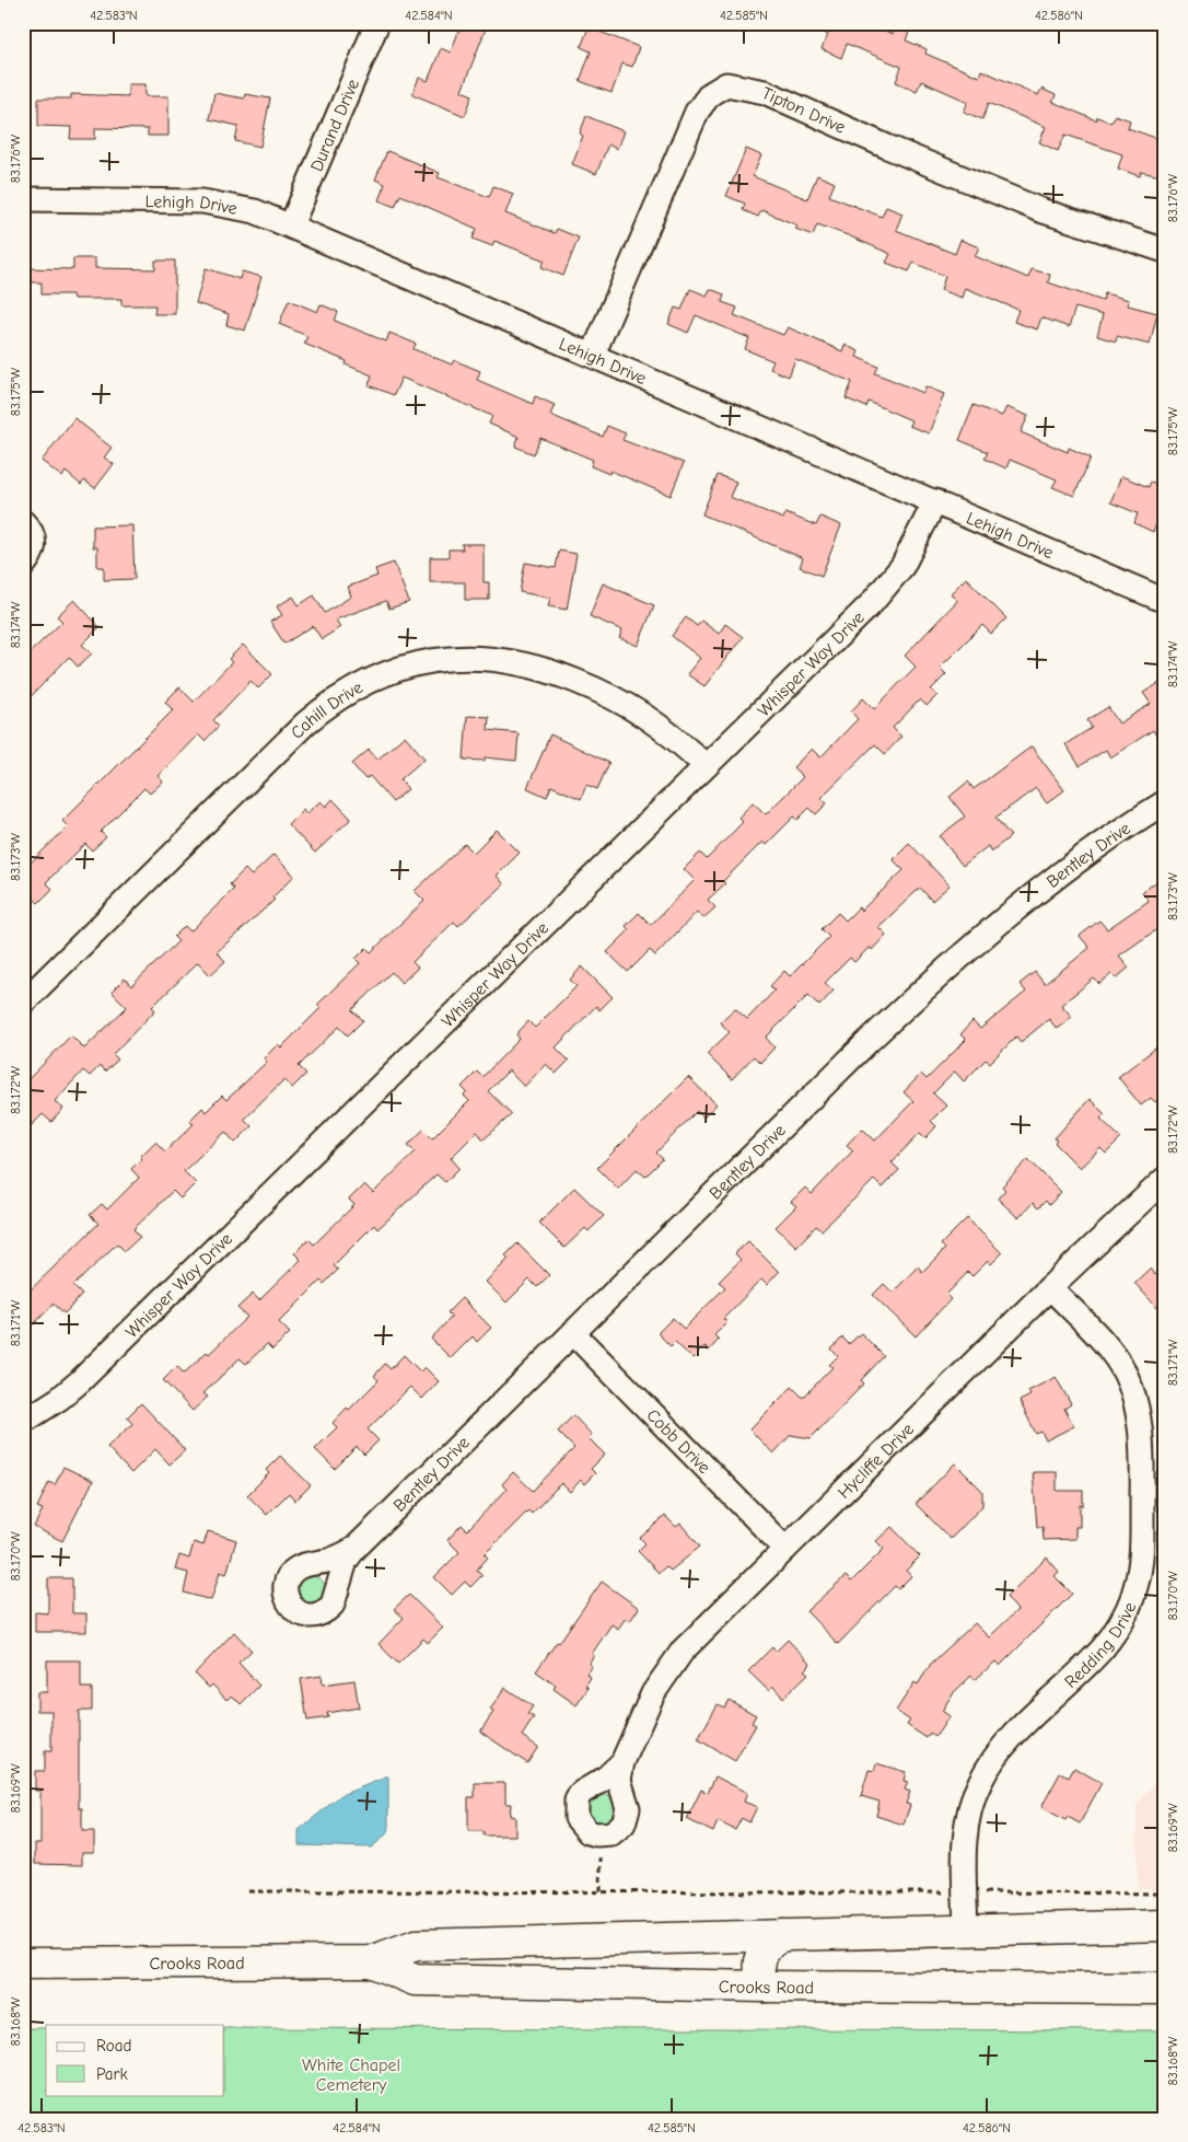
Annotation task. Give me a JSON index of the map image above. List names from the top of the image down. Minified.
{"streets":{"main road":["Crooks Road"],"street":["Tipton Drive","Durand Drive","Lehigh Drive","Whisper Way Drive","Cahill Drive","Bentley Drive","Cobb Drive","Hycliffe Drive","Redding Drive"]},"crossings":[["Tipton Drive","Lehigh Drive"],["Durand Drive","Lehigh Drive"],["Lehigh Drive","Whisper Way Drive"],["Whisper Way Drive","Cahill Drive"],["Bentley Drive","Cobb Drive"],["Cobb Drive","Hycliffe Drive"],["Hycliffe Drive","Redding Drive"],["Redding Drive","Crooks Road"]],"parks":["White Chapel Cemetery"],"legend":["Road","Park"],"coordinates":["42.583°N","42.584°N","42.585°N","42.586°N","83.176°W","83.175°W","83.174°W","83.173°W","83.172°W","83.171°W","83.170°W","83.169°W","83.168°W"]}
